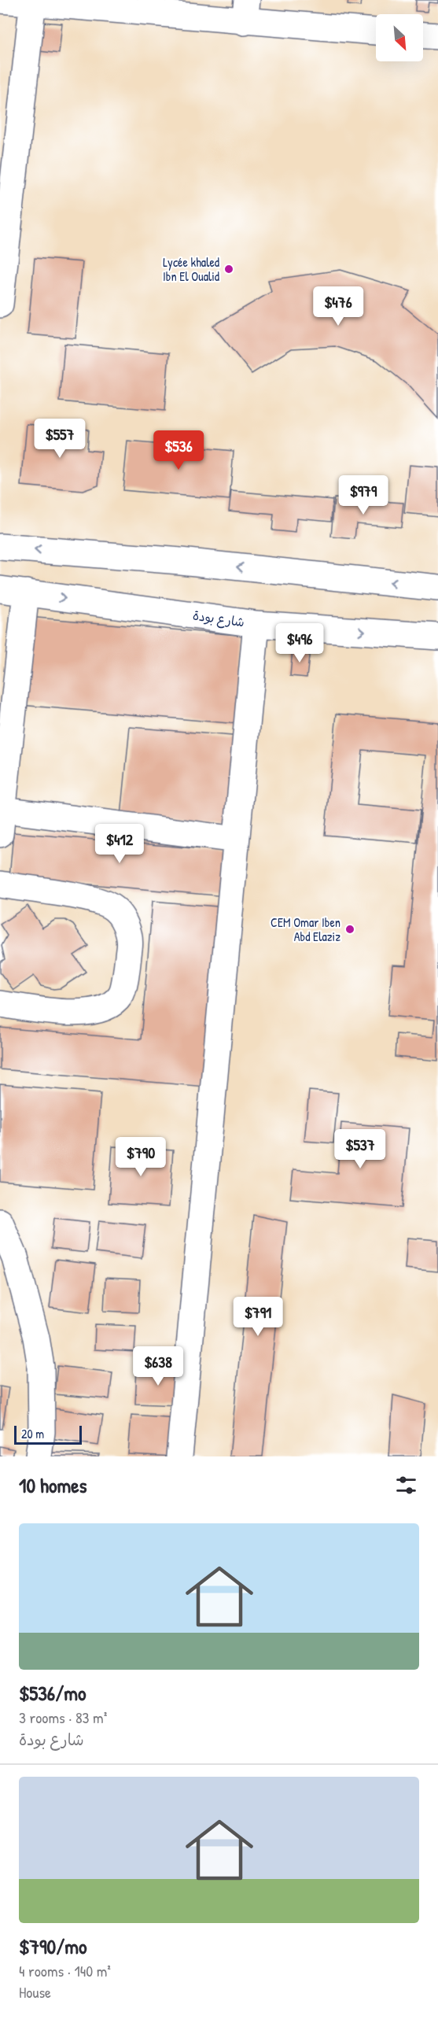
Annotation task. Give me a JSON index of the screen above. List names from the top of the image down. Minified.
{"streets":{"street":["شارع بودة"]},"places":["Lycée khaled Ibn El Oualid","CEM Omar Iben Abd Elaziz"],"scale_bar":"20 m","north":"bottom right","page":{"price":["$476","$557","$536","$979","$496","$412","$537","$790","$791","$638"],"scale":"20 m","heading":"10 homes","list":[{"name":"$536/mo","note":"3 rooms · 83 m² · شارع بودة"},{"name":"$790/mo","note":"4 rooms · 140 m² · House"}]}}
